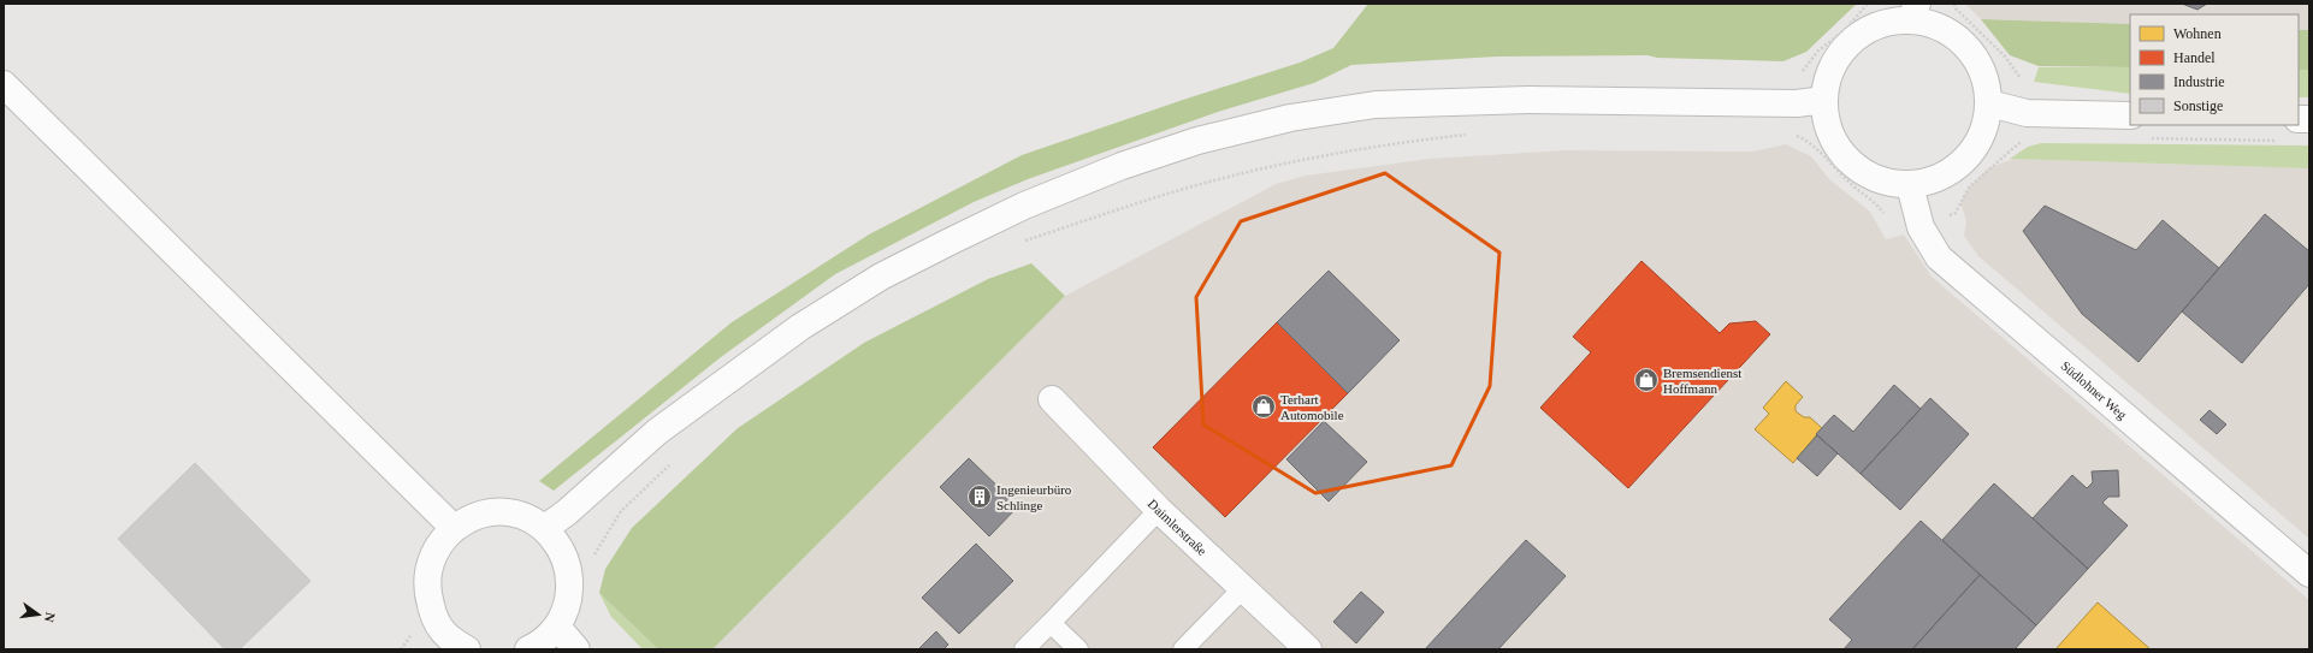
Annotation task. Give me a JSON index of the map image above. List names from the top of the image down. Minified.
{"streets":{"street":["Südlohner Weg","Daimlerstraße"]},"places":{"shop":["Bremsendienst Hoffmann","Terhart Automobile"],"building":["Ingenieurbüro Schlinge"]},"legend":["Wohnen","Handel","Industrie","Sonstige"],"north":"right"}
